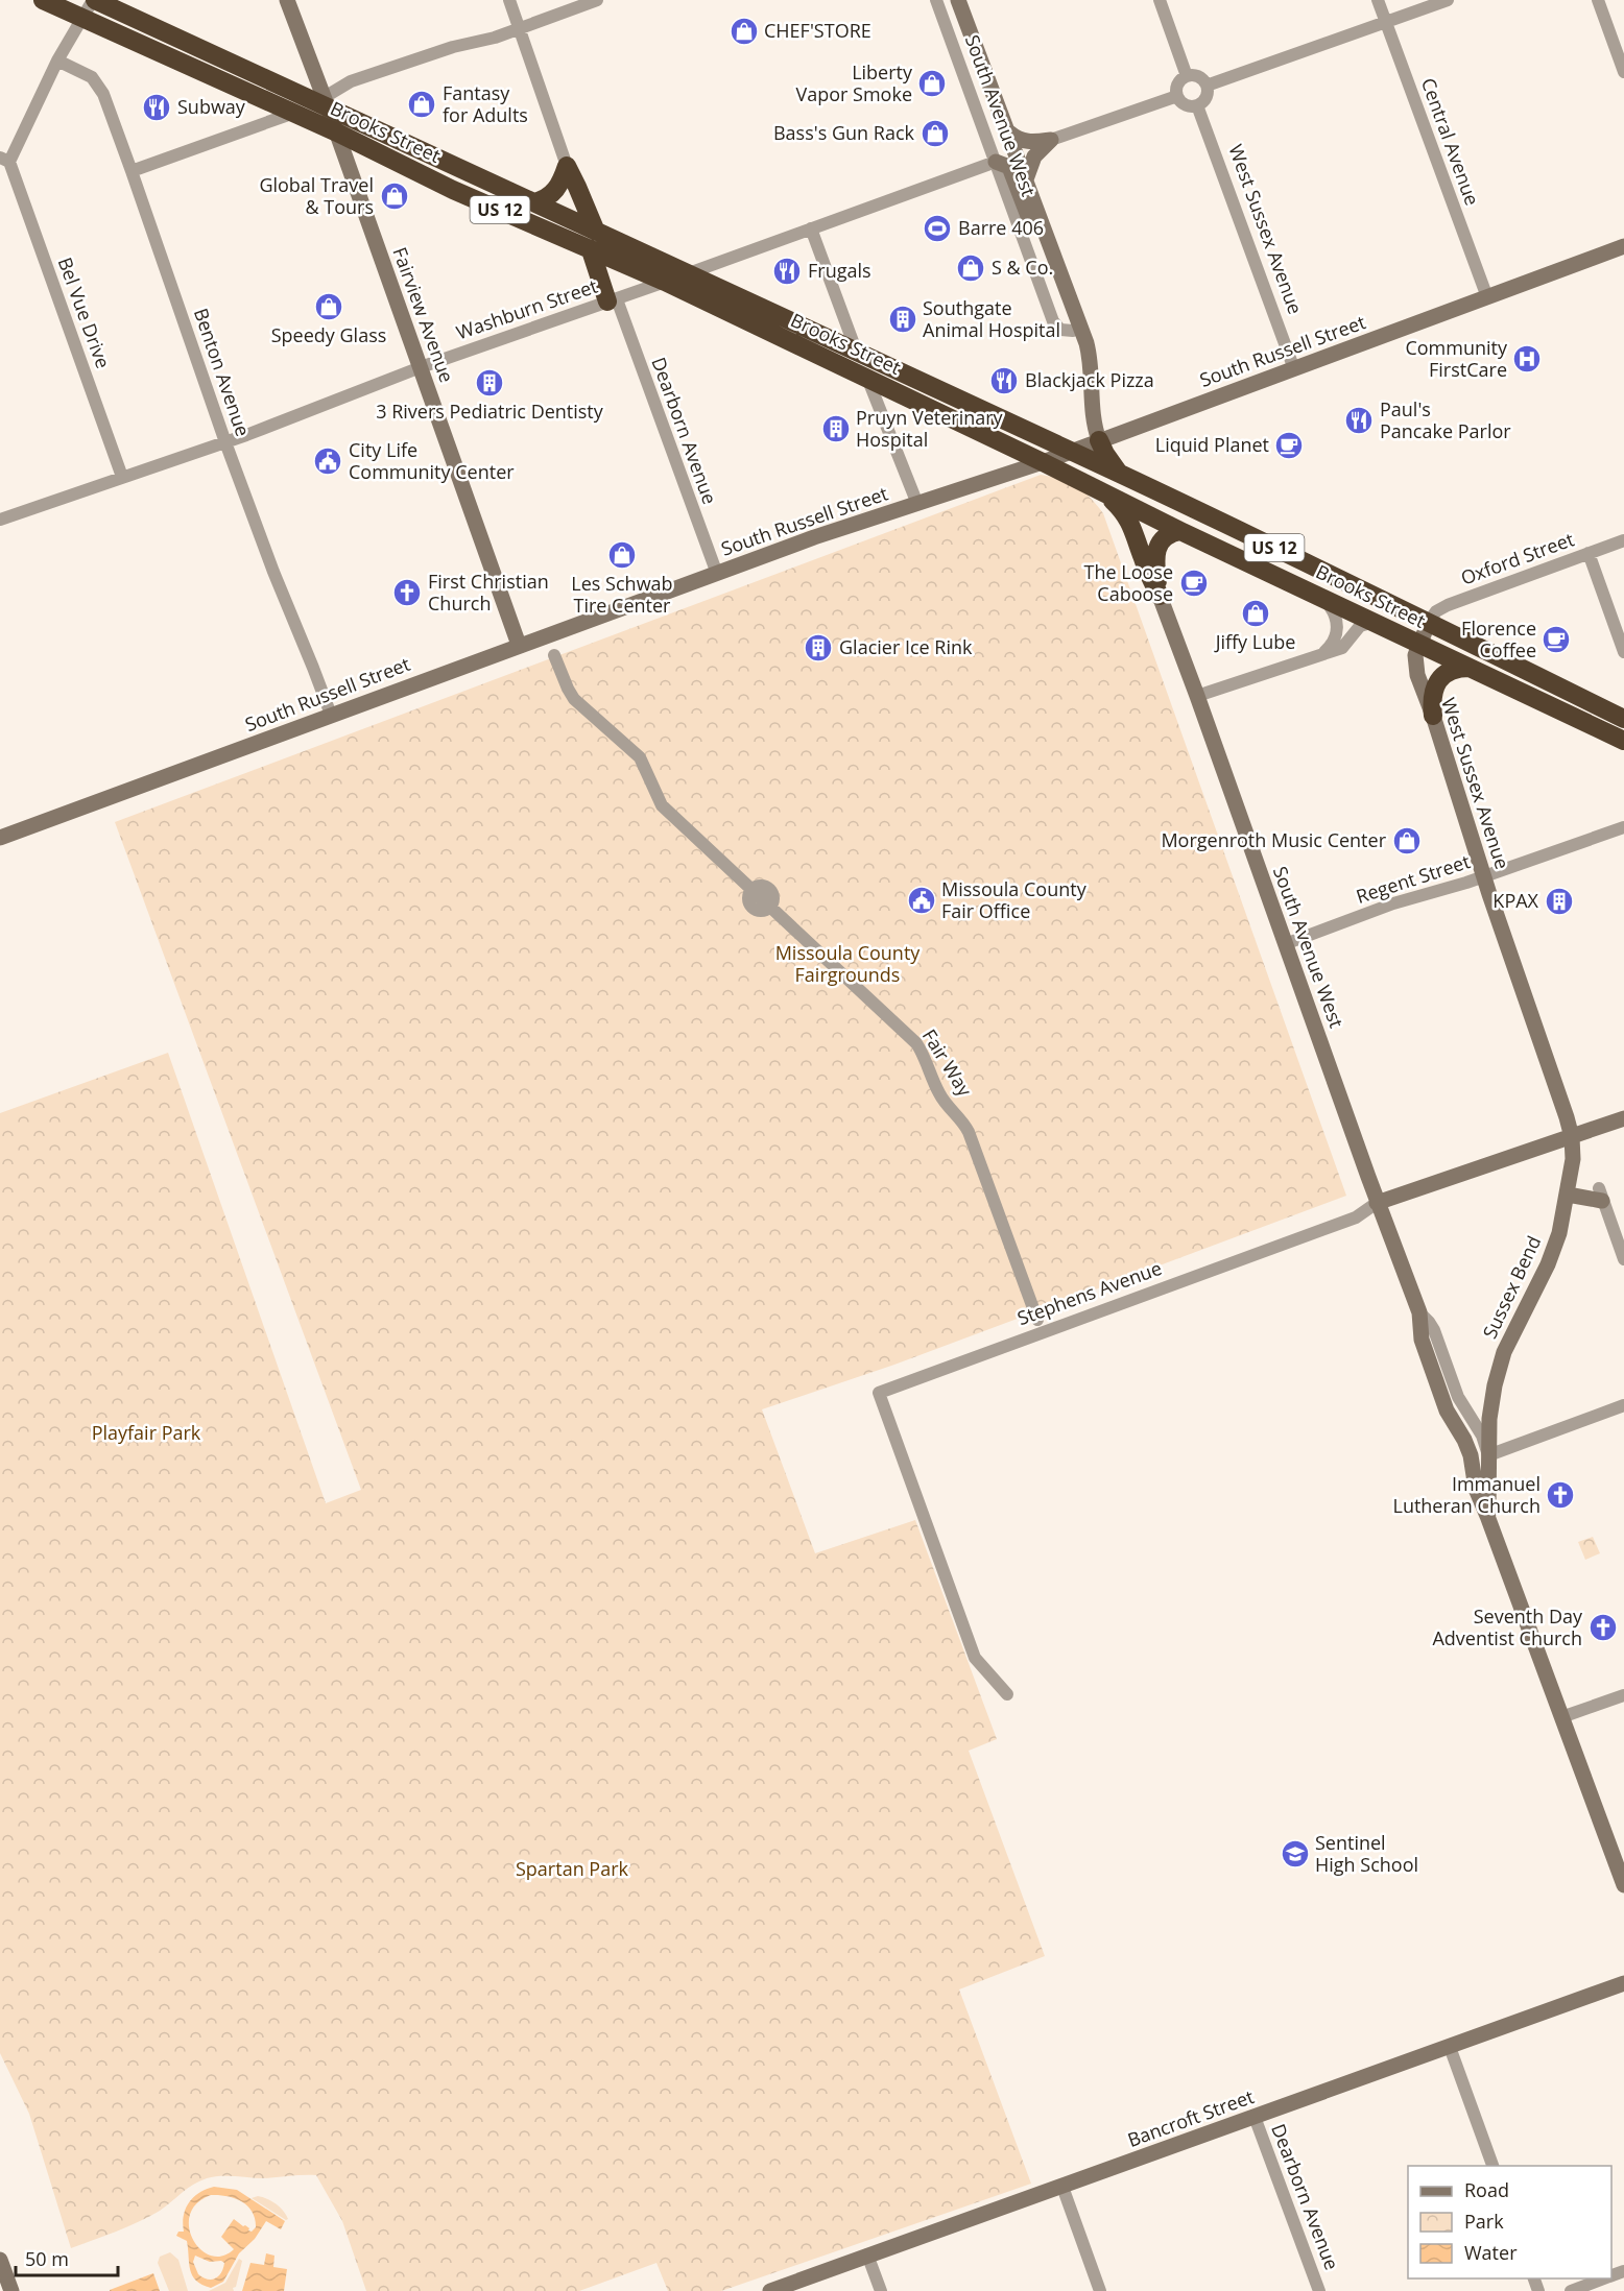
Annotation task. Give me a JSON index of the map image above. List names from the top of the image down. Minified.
{"streets":{"highway":["Brooks Street","US 12"],"street":["South Avenue West","Central Avenue","West Sussex Avenue","Washburn Street","Bel Vue Drive","Fairview Avenue","South Russell Street","Benton Avenue","Dearborn Avenue","Oxford Street","Regent Street","Fair Way","Sussex Bend","Stephens Avenue","Bancroft Street"]},"crossings":[["South Avenue West","Washburn Street"],["South Avenue West","South Russell Street"],["South Avenue West","Regent Street"],["South Avenue West","Sussex Bend"],["South Avenue West","Stephens Avenue"],["Brooks Street","US 12"],["Brooks Street","West Sussex Avenue"],["Brooks Street","Washburn Street"],["Brooks Street","Bel Vue Drive"],["Brooks Street","Fairview Avenue"],["Brooks Street","South Russell Street"],["Brooks Street","Oxford Street"],["Central Avenue","South Russell Street"],["West Sussex Avenue","South Russell Street"],["West Sussex Avenue","Oxford Street"],["West Sussex Avenue","Regent Street"],["West Sussex Avenue","Sussex Bend"],["West Sussex Avenue","Stephens Avenue"],["Washburn Street","Bel Vue Drive"],["Washburn Street","Fairview Avenue"],["Washburn Street","Benton Avenue"],["Washburn Street","Dearborn Avenue"],["Bel Vue Drive","Benton Avenue"],["Fairview Avenue","South Russell Street"],["South Russell Street","Benton Avenue"],["South Russell Street","Dearborn Avenue"],["Dearborn Avenue","Bancroft Street"],["Sussex Bend","Stephens Avenue"]],"parks":["Missoula County Fairgrounds","Playfair Park","Spartan Park"],"places":{"shop":["CHEF'STORE","Liberty Vapor Smoke","Fantasy for Adults","Bass's Gun Rack","Global Travel & Tours","S & Co.","Speedy Glass","Les Schwab Tire Center","Jiffy Lube","Morgenroth Music Center"],"restaurant":["Subway","Frugals","Blackjack Pizza","Paul's Pancake Parlor"],"sports":["Barre 406"],"building":["Southgate Animal Hospital","3 Rivers Pediatric Dentisty","Pruyn Veterinary Hospital","Glacier Ice Rink","KPAX"],"hospital":["Community FirstCare"],"cafe":["Liquid Planet","The Loose Caboose","Florence Coffee"],"public building":["City Life Community Center","Missoula County Fair Office"],"church":["First Christian Church","Immanuel Lutheran Church","Seventh Day Adventist Church"],"school or university":["Sentinel High School"]},"legend":["Road","Park","Water"],"scale_bar":"50 m"}
